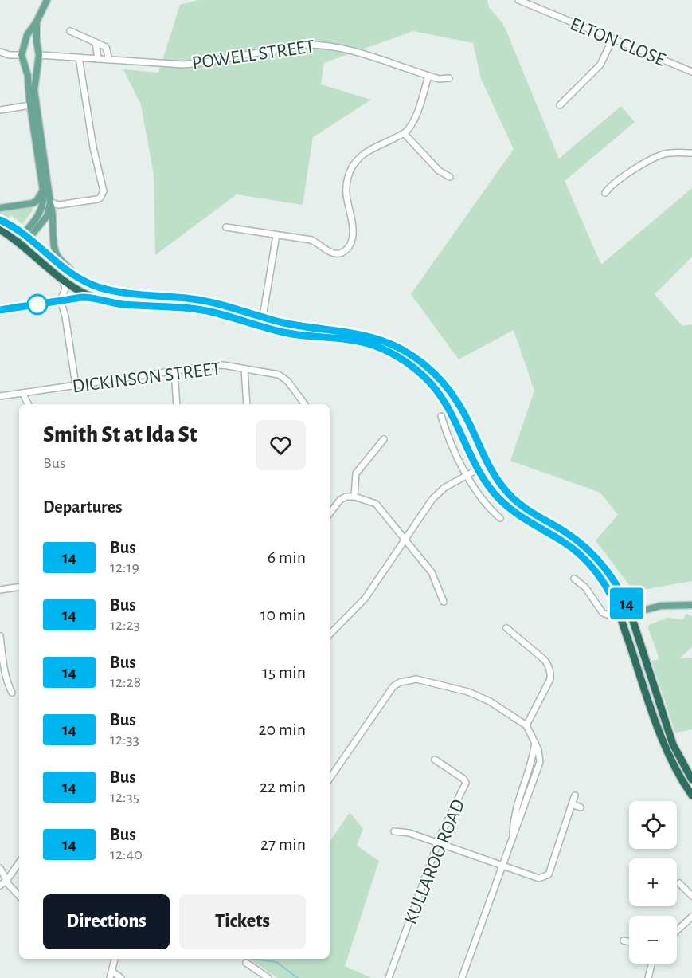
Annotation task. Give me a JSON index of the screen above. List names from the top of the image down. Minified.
{"streets":{"street":["ELTON CLOSE","POWELL STREET","DICKINSON STREET","KULLAROO ROAD"]},"lines":["bus line 14"],"page":{"on_map":"14","heading":[["Smith St at Ida St","Bus"],"Departures"],"list":[{"mark":"14","name":"Bus","note":"12:19","value":"6 min"},{"mark":"14","name":"Bus","note":"12:23","value":"10 min"},{"mark":"14","name":"Bus","note":"12:28","value":"15 min"},{"mark":"14","name":"Bus","note":"12:33","value":"20 min"},{"mark":"14","name":"Bus","note":"12:35","value":"22 min"},{"mark":"14","name":"Bus","note":"12:40","value":"27 min"}],"map_buttons":["+","−"],"buttons":["Directions","Tickets"]}}
